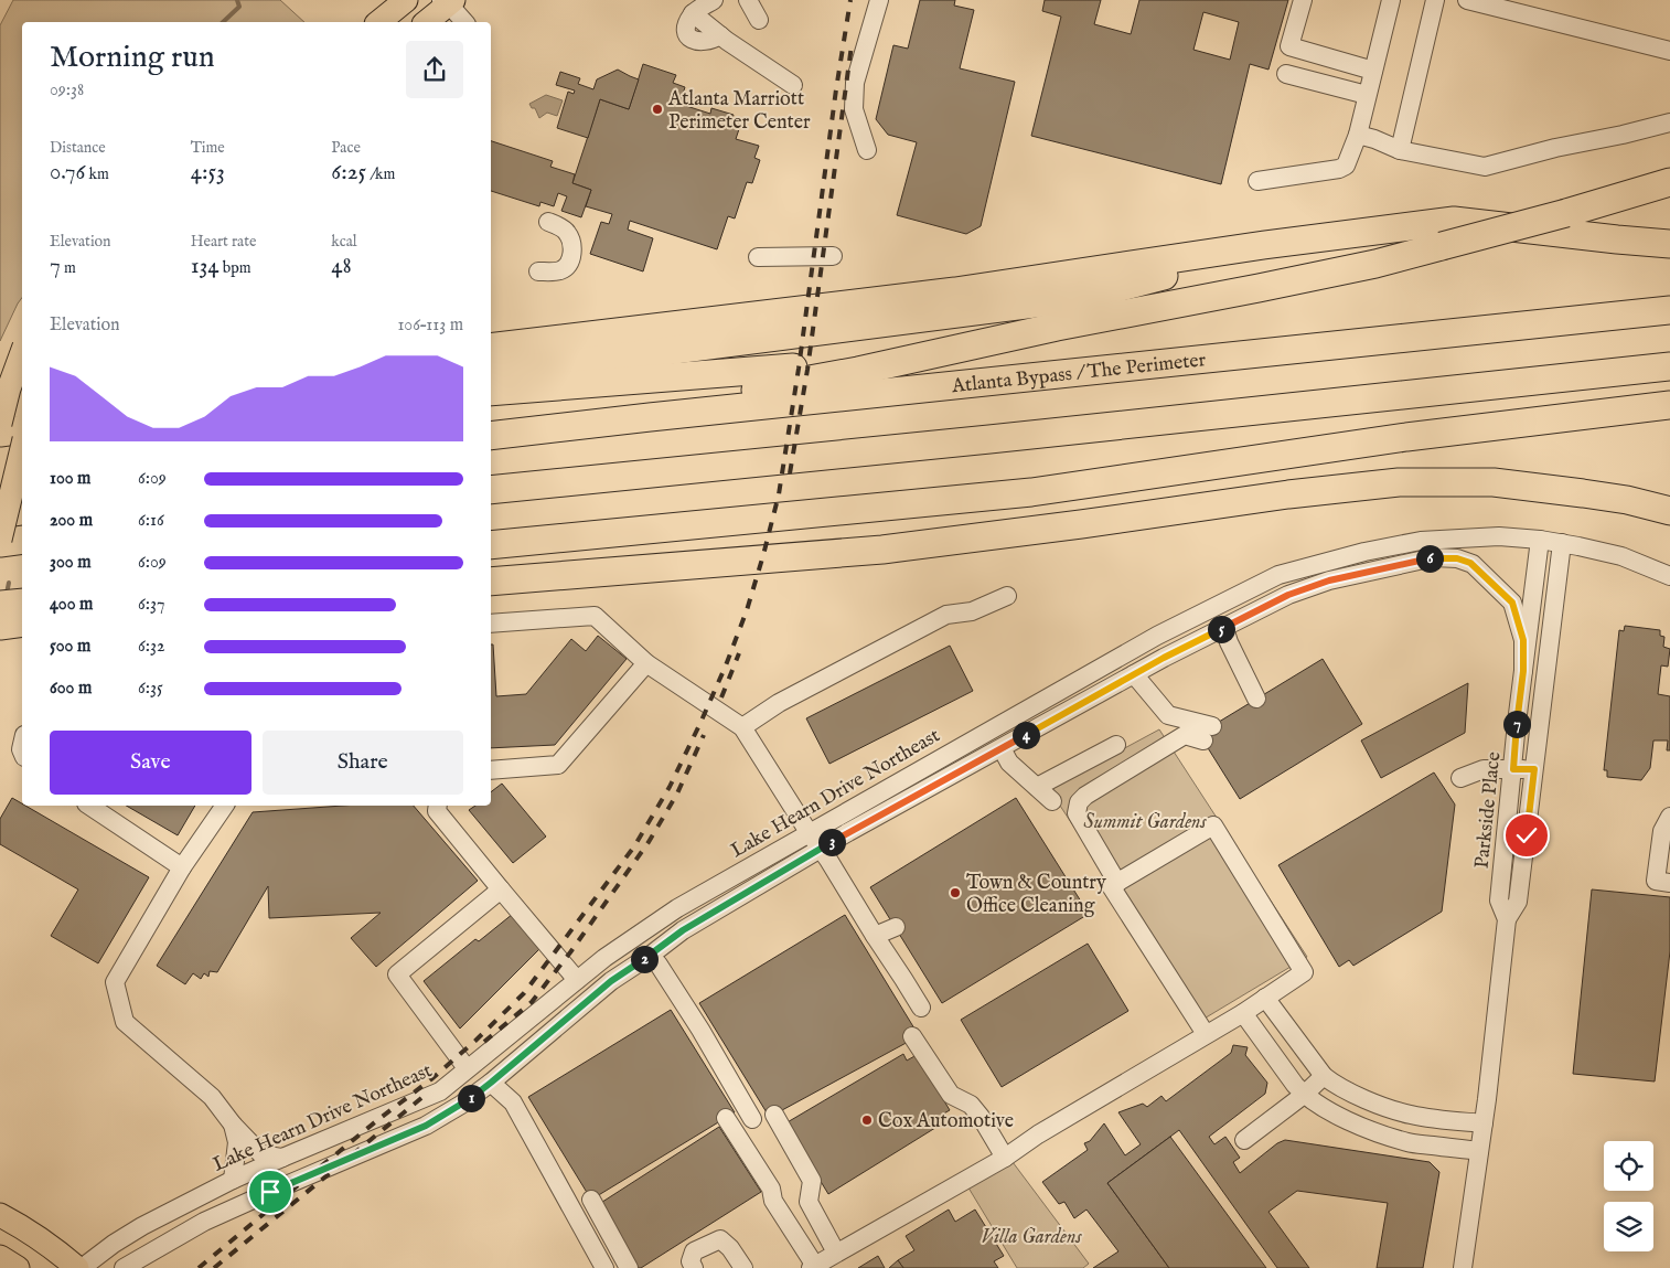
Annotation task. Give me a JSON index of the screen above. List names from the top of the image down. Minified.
{"streets":{"highway":["Atlanta Bypass / The Perimeter"],"street":["Lake Hearn Drive Northeast","Parkside Place"]},"crossings":[["Lake Hearn Drive Northeast","Parkside Place"]],"parks":["Summit Gardens","Villa Gardens"],"places":["Atlanta Marriott Perimeter Center","Town & Country Office Cleaning","Cox Automotive"],"page":{"heading":["Morning run","09:38"],"stats":[["Distance","0.76 km"],["Time","4:53"],["Pace","6:25 /km"],["Elevation","7 m"],["Heart rate","134 bpm"],["kcal","48"]],"chart":["Elevation","106–113 m"],"list":[{"name":"100 m","note":"6:09"},{"name":"200 m","note":"6:16"},{"name":"300 m","note":"6:09"},{"name":"400 m","note":"6:37"},{"name":"500 m","note":"6:32"},{"name":"600 m","note":"6:35"}],"pins":["6","5","7","4","3","2","1"],"buttons":["Save","Share"]}}
